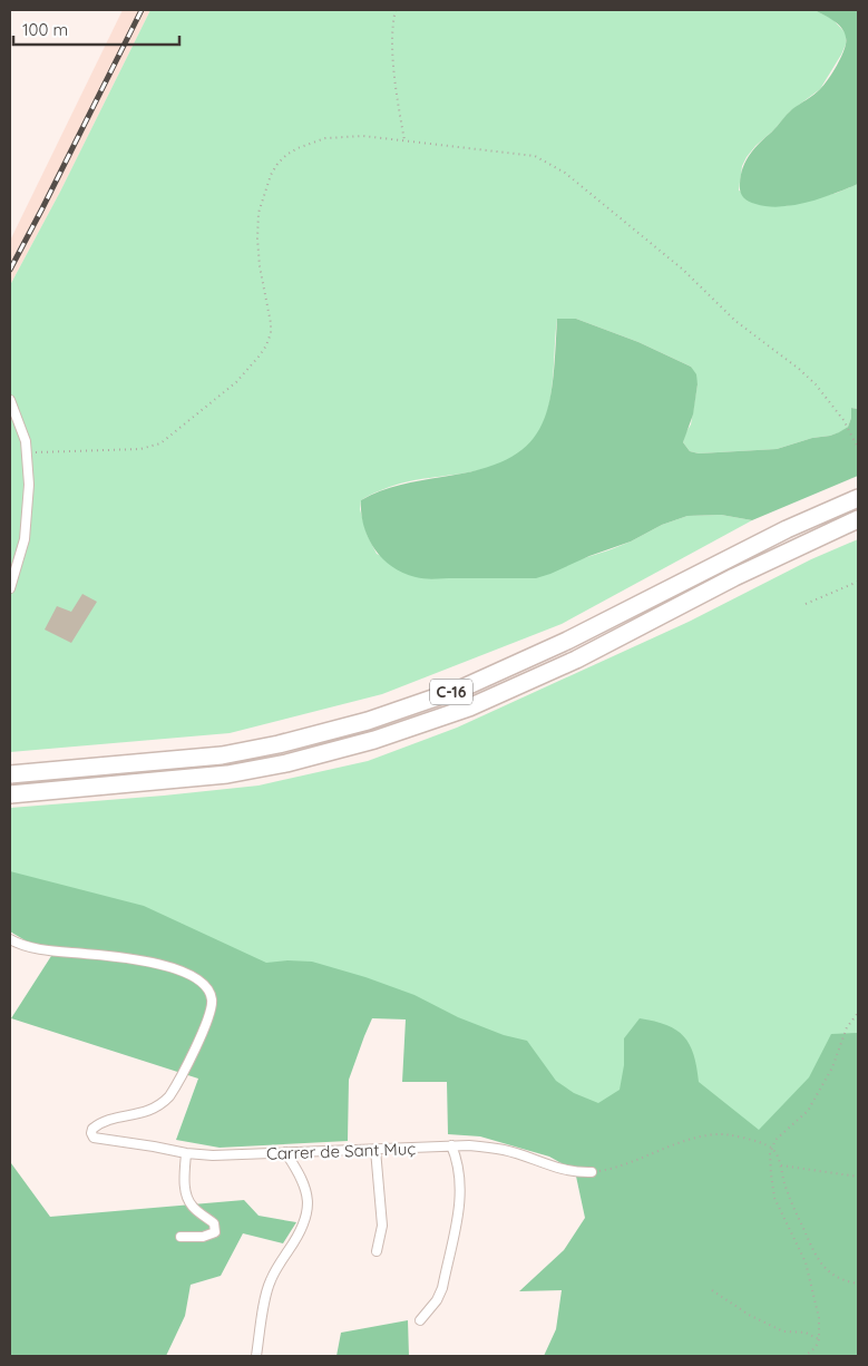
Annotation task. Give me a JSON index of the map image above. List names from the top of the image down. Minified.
{"streets":{"highway":["C-16"],"street":["Carrer de Sant Muç"]},"scale_bar":"100 m"}
